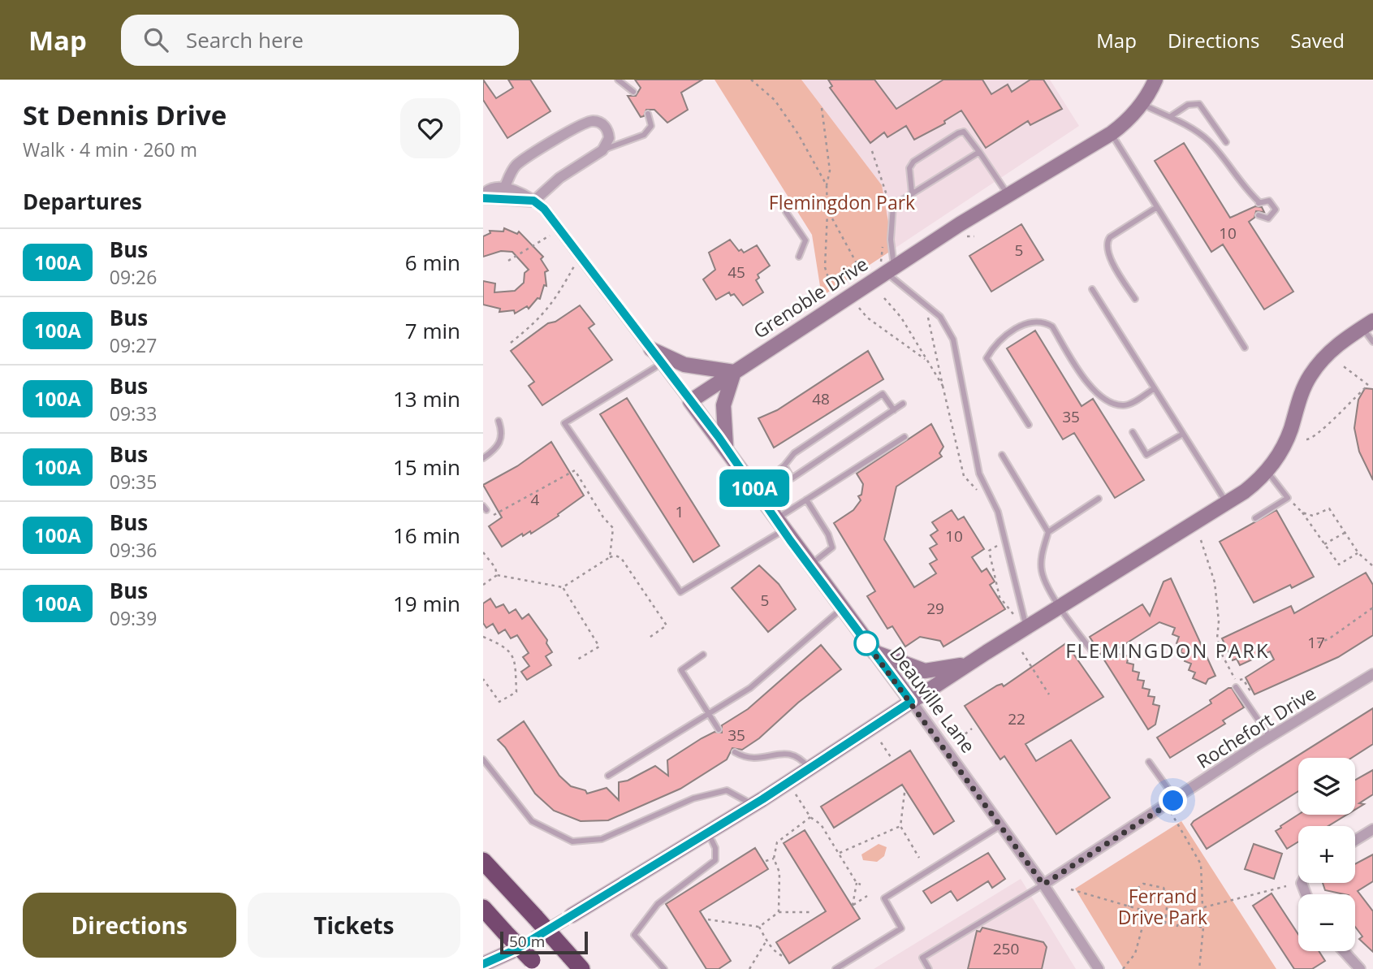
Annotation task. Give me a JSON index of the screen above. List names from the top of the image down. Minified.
{"streets":{"street":["Grenoble Drive","Deauville Lane","Rochefort Drive"]},"crossings":[["Grenoble Drive","Deauville Lane"],["Deauville Lane","Rochefort Drive"]],"districts":["FLEMINGDON PARK"],"parks":["Flemingdon Park","Ferrand Drive Park"],"lines":["bus line 100A"],"house_numbers":["10","5","45","48","35","4","1","10","5","29","17","22","35","250"],"scale_bar":"50 m","page":{"header":"Map","search":"Search here","nav":["Map","Directions","Saved"],"heading":[["St Dennis Drive","Walk · 4 min · 260 m"],"Departures"],"on_map":"100A","list":[{"mark":"100A","name":"Bus","note":"09:26","value":"6 min"},{"mark":"100A","name":"Bus","note":"09:27","value":"7 min"},{"mark":"100A","name":"Bus","note":"09:33","value":"13 min"},{"mark":"100A","name":"Bus","note":"09:35","value":"15 min"},{"mark":"100A","name":"Bus","note":"09:36","value":"16 min"},{"mark":"100A","name":"Bus","note":"09:39","value":"19 min"}],"map_buttons":["+","−"],"buttons":["Directions","Tickets"],"scale":"50 m"}}
